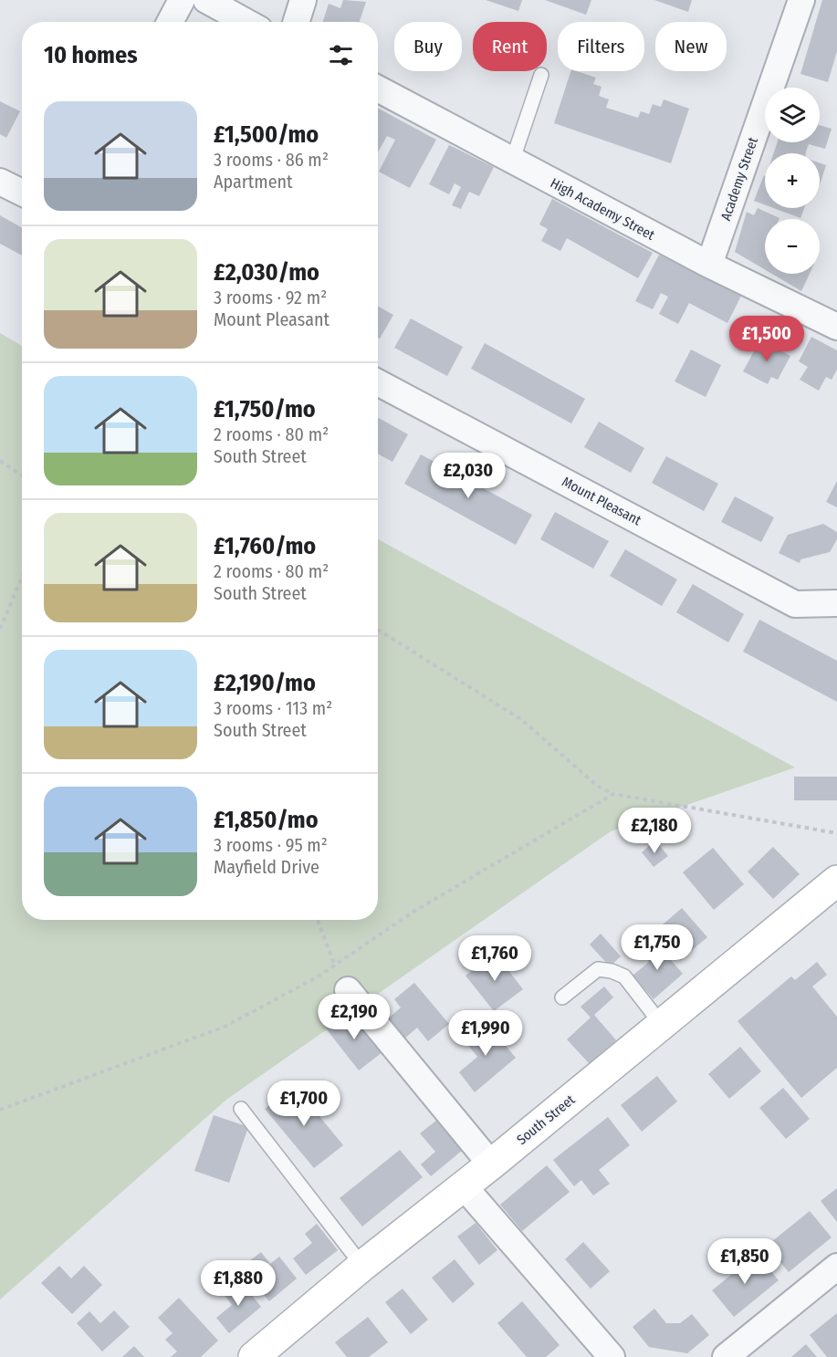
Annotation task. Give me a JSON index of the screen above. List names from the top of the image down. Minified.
{"streets":{"main road":["South Street"],"street":["Academy Street","High Academy Street","Mount Pleasant"]},"crossings":[["Academy Street","High Academy Street"]],"page":{"chip":["Buy","Rent","Filters","New"],"heading":"10 homes","map_buttons":["+","−"],"list":[{"name":"£1,500/mo","note":"3 rooms · 86 m² · Apartment"},{"name":"£2,030/mo","note":"3 rooms · 92 m² · Mount Pleasant"},{"name":"£1,750/mo","note":"2 rooms · 80 m² · South Street"},{"name":"£1,760/mo","note":"2 rooms · 80 m² · South Street"},{"name":"£2,190/mo","note":"3 rooms · 113 m² · South Street"},{"name":"£1,850/mo","note":"3 rooms · 95 m² · Mayfield Drive"}],"price":["£1,500","£2,030","£2,180","£1,750","£1,760","£2,190","£1,990","£1,700","£1,850","£1,880"]}}
